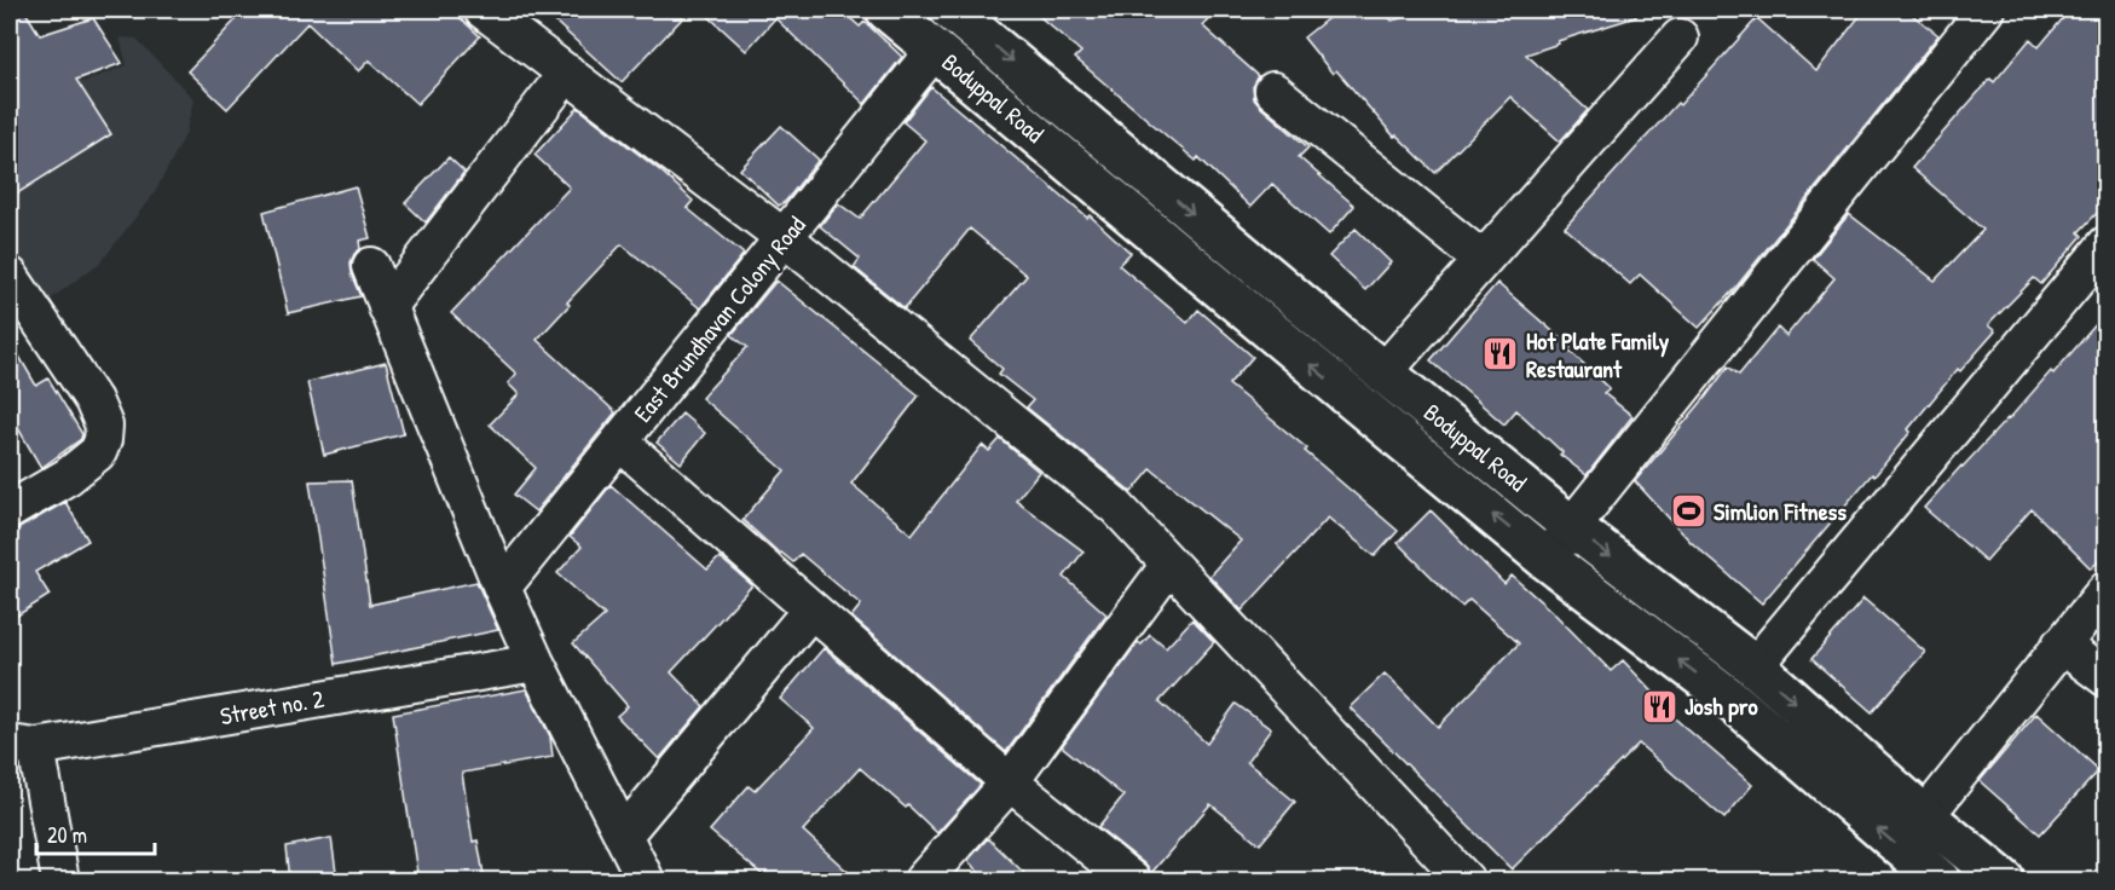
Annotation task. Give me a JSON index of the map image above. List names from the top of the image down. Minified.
{"streets":{"street":["Boduppal Road","East Brundhavan Colony Road","Street no. 2"]},"crossings":[["Boduppal Road","East Brundhavan Colony Road"]],"places":{"restaurant":["Hot Plate Family Restaurant","Josh pro"],"sports":["Simlion Fitness"]},"scale_bar":"20 m"}
